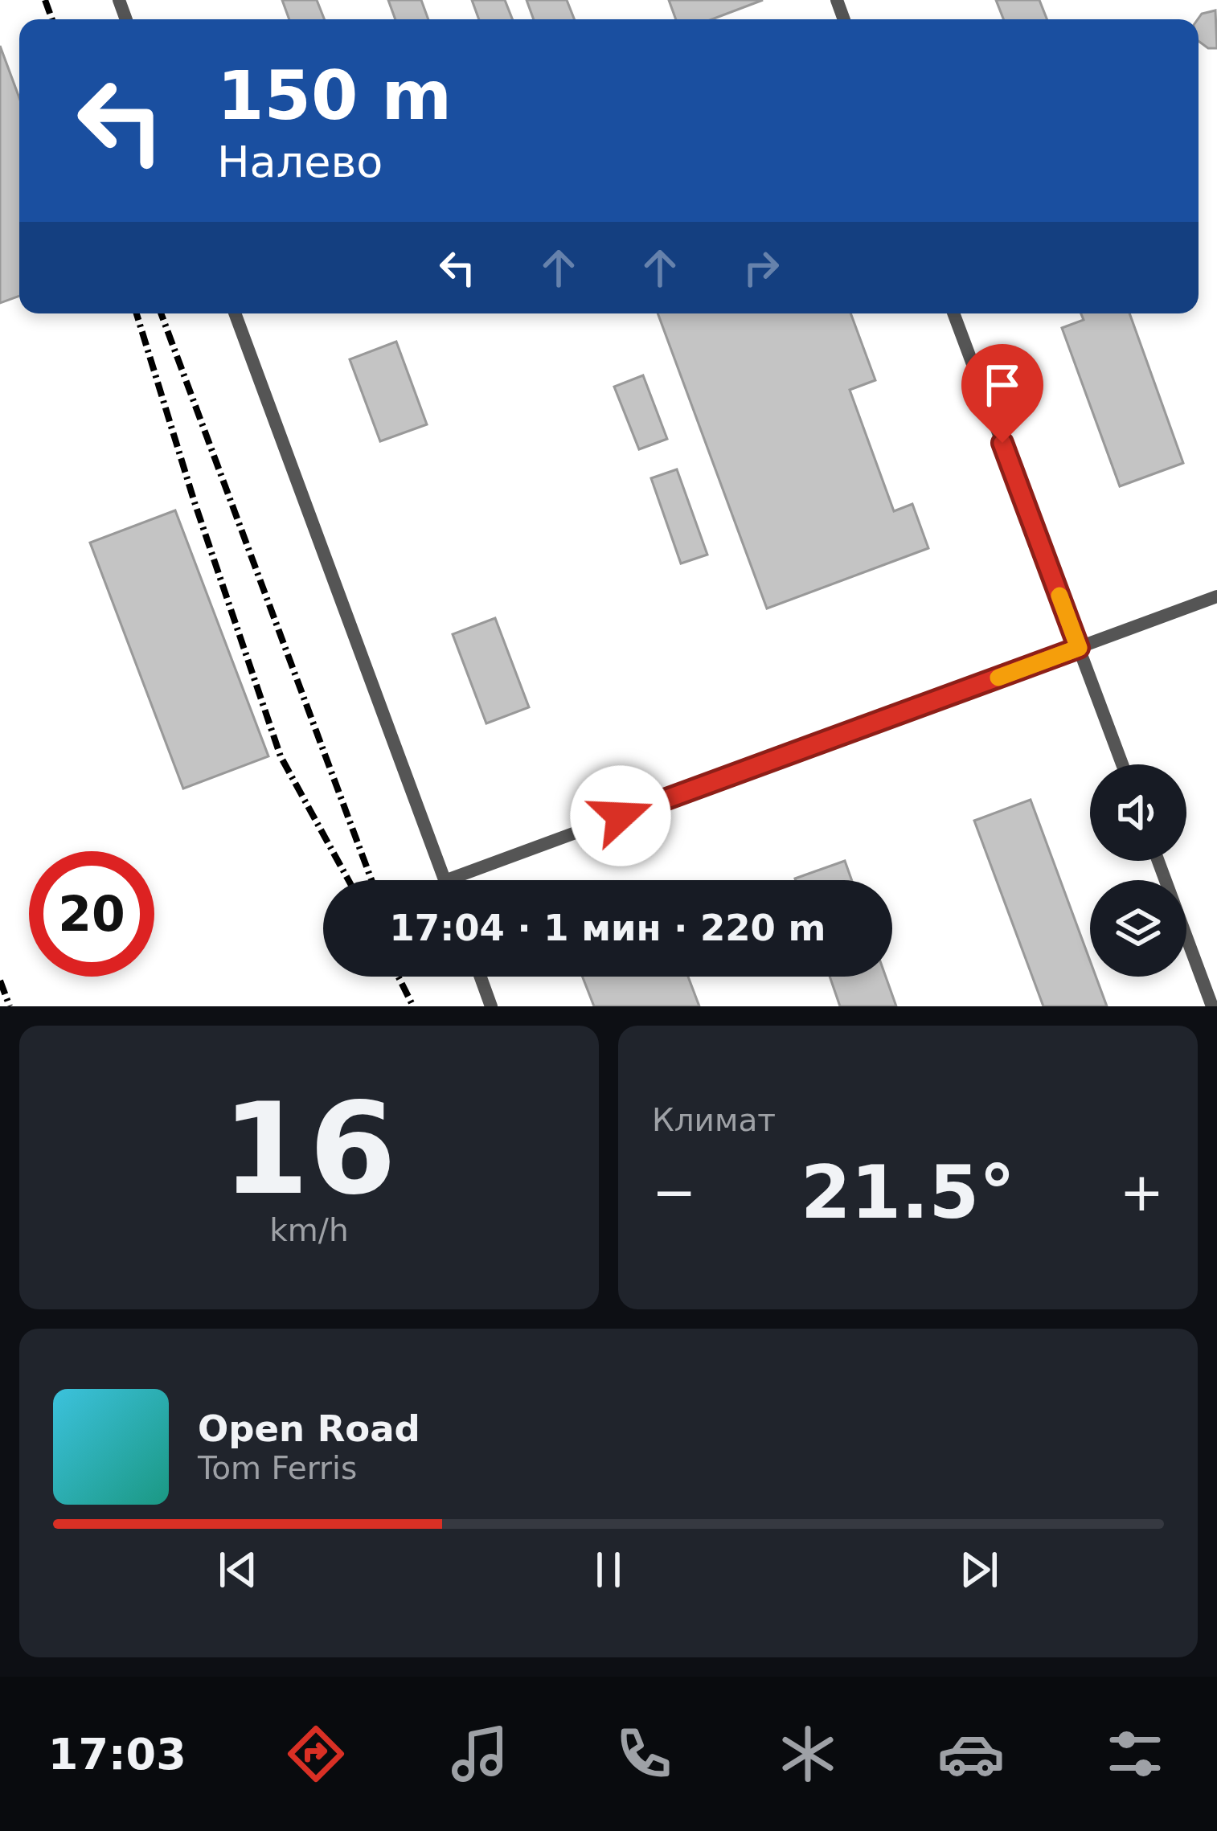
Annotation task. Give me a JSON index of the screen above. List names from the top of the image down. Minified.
{"page":{"turn":["150 m","Налево"],"limit":"20","trip":"17:04 · 1 мин · 220 m","tile":[["16","km/h"],"Климат"],"heat":["−","21.5°","+"],"song":["Open Road","Tom Ferris"],"tabs":"17:03"}}
